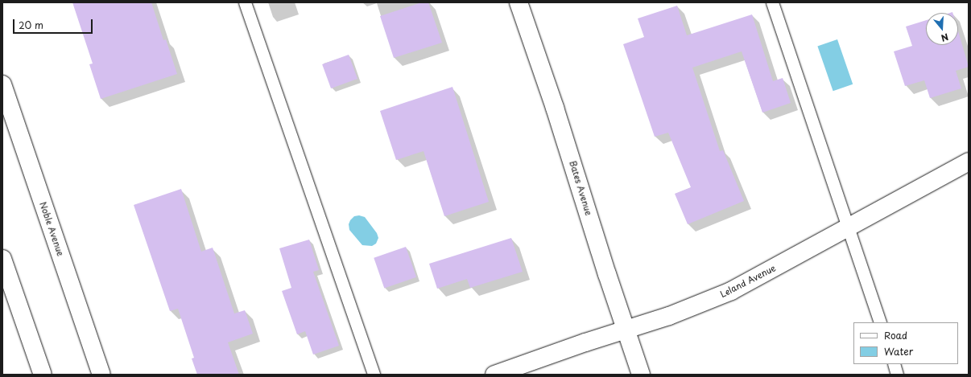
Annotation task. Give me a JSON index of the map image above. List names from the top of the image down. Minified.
{"streets":{"street":["Bates Avenue","Noble Avenue","Leland Avenue"]},"crossings":[["Bates Avenue","Leland Avenue"]],"legend":["Road","Water"],"scale_bar":"20 m","north":"bottom"}
